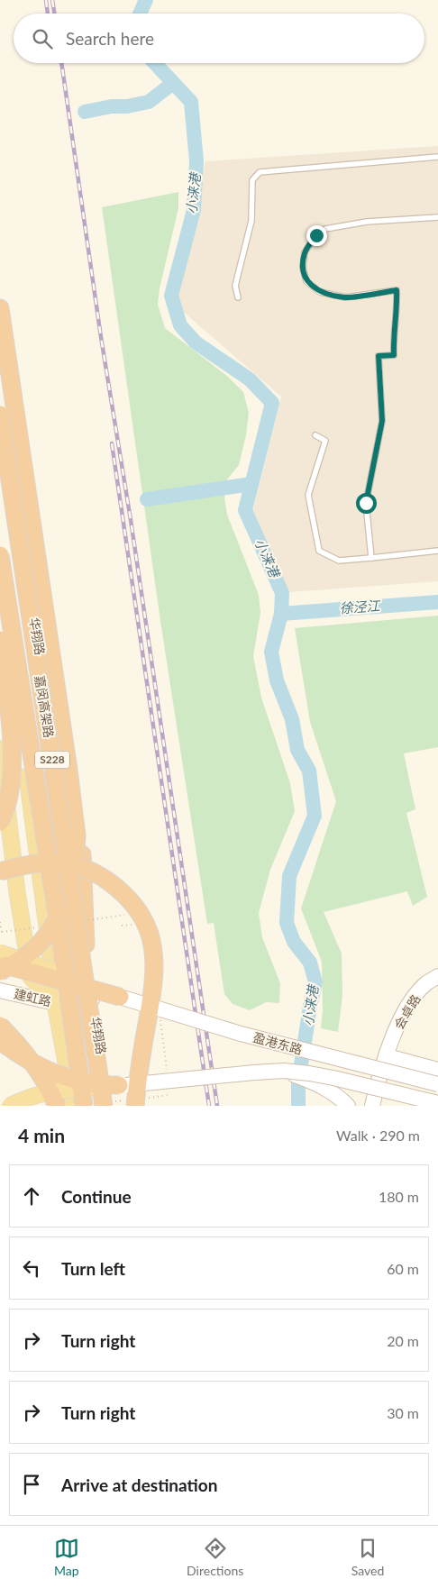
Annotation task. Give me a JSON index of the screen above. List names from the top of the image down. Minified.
{"streets":{"highway":["嘉闵高架路","S228"],"main road":["华翔路","建虹路","会卓路","盈港东路"]},"crossings":[["华翔路","建虹路"]],"water":["小涞港","徐泾江"],"page":{"search":"Search here","heading":["4 min","Walk · 290 m"],"list":[["Continue","180 m"],["Turn left","60 m"],["Turn right","20 m"],["Turn right","30 m"],"Arrive at destination"],"nav":["Map","Directions","Saved"]}}
